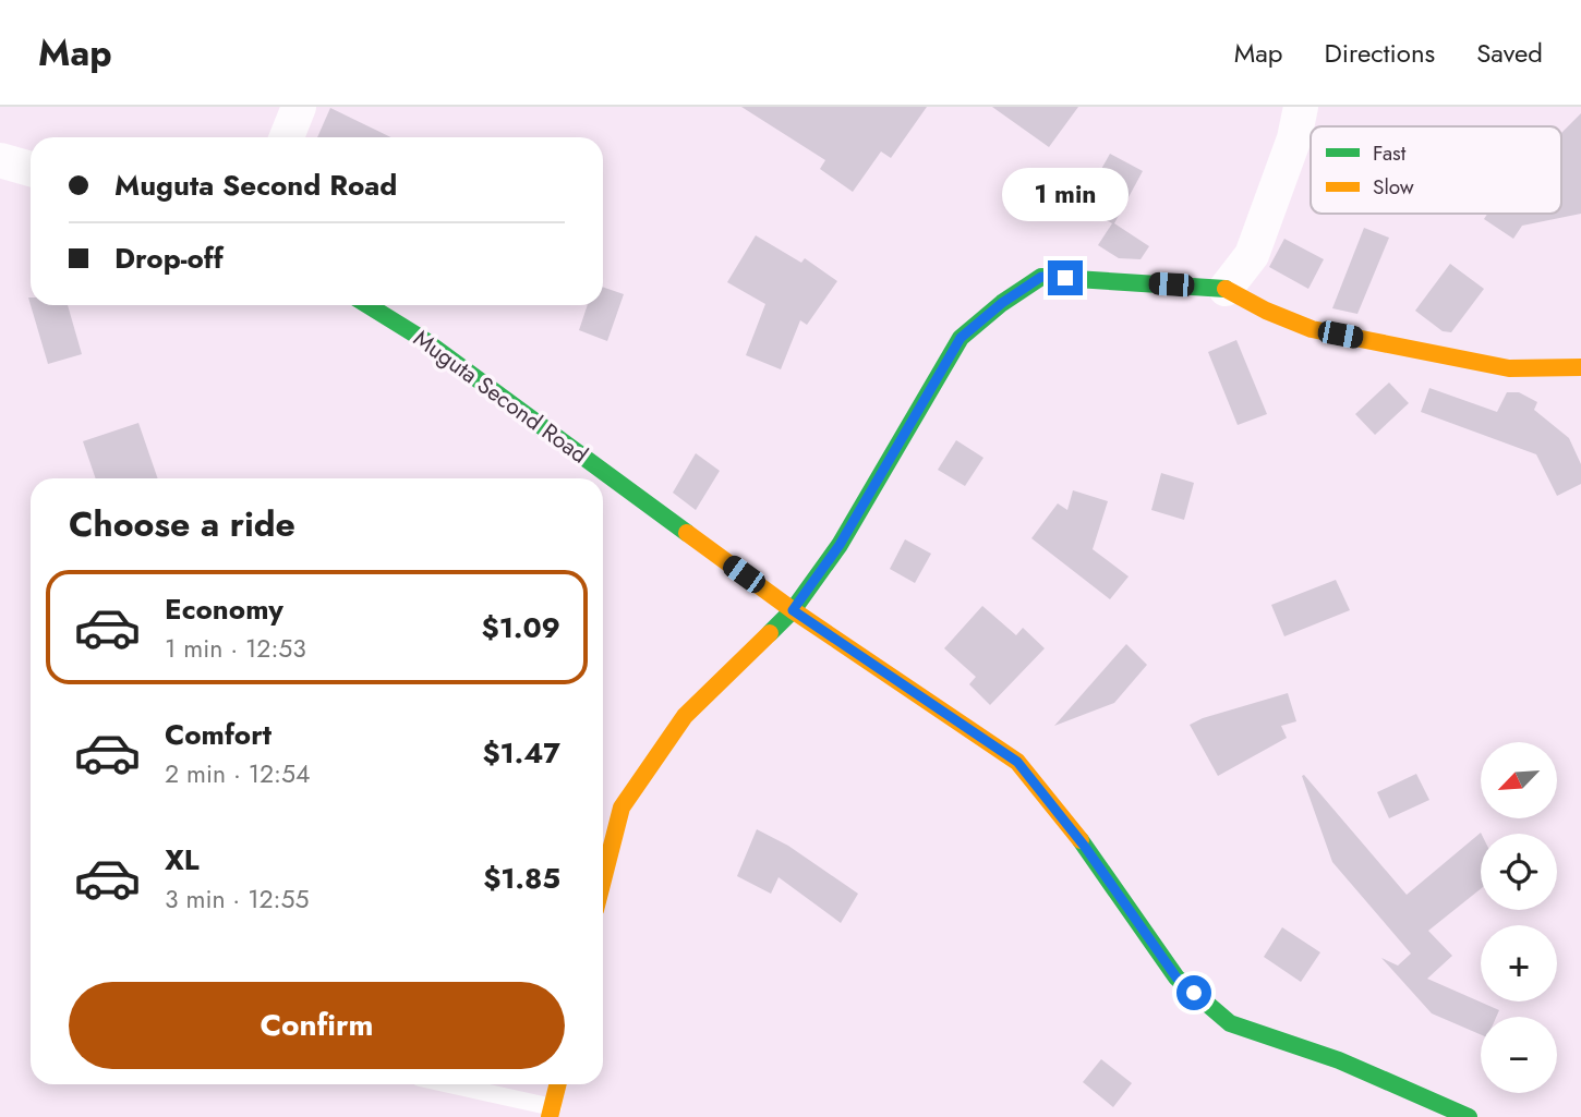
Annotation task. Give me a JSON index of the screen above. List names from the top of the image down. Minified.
{"streets":{"street":["Muguta Second Road"]},"legend":["Fast","Slow"],"north":"bottom left","page":{"header":"Map","nav":["Map","Directions","Saved"],"banner":["Muguta Second Road","Drop-off"],"bubble":"1 min","heading":"Choose a ride","list":[{"name":"Economy","note":"1 min · 12:53","value":"$1.09"},{"name":"Comfort","note":"2 min · 12:54","value":"$1.47"},{"name":"XL","note":"3 min · 12:55","value":"$1.85"}],"map_buttons":["+","−"],"buttons":"Confirm"}}
